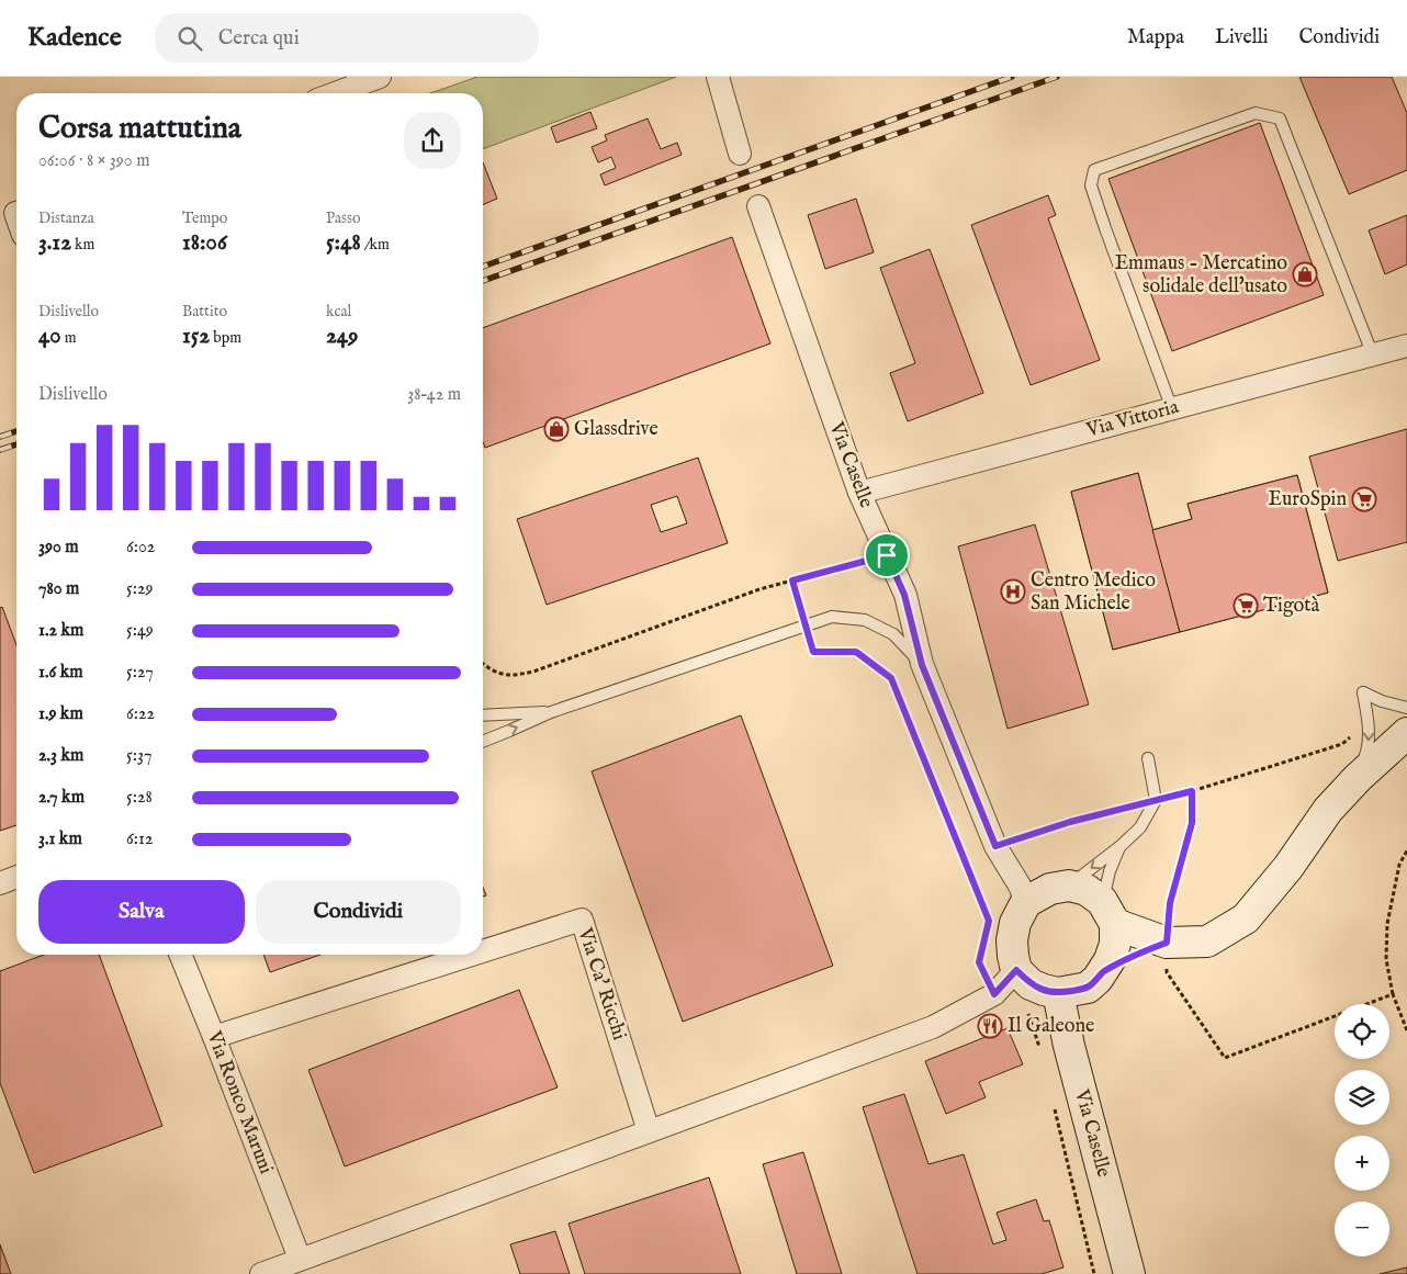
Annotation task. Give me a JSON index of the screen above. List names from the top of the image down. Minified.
{"streets":{"street":["Via Vittoria","Via Caselle","Via Ca' Ricchi","Via Ronco Maruni"]},"crossings":[["Via Vittoria","Via Caselle"],["Via Ca' Ricchi","Via Ronco Maruni"]],"places":{"shop":["Emmaus - Mercatino solidale dell'usato","Glassdrive"],"supermarket":["EuroSpin","Tigotà"],"hospital":["Centro Medico San Michele"],"restaurant":["Il Galeone"]},"page":{"header":"Kadence","search":"Cerca qui","nav":["Mappa","Livelli","Condividi"],"heading":["Corsa mattutina","06:06 · 8 × 390 m"],"stats":[["Distanza","3.12 km"],["Tempo","18:06"],["Passo","5:48 /km"],["Dislivello","40 m"],["Battito","152 bpm"],["kcal","249"]],"chart":["Dislivello","38–42 m"],"list":[{"name":"390 m","note":"6:02"},{"name":"780 m","note":"5:29"},{"name":"1.2 km","note":"5:49"},{"name":"1.6 km","note":"5:27"},{"name":"1.9 km","note":"6:22"},{"name":"2.3 km","note":"5:37"},{"name":"2.7 km","note":"5:28"},{"name":"3.1 km","note":"6:12"}],"buttons":["Salva","Condividi"],"map_buttons":["+","−"]}}
